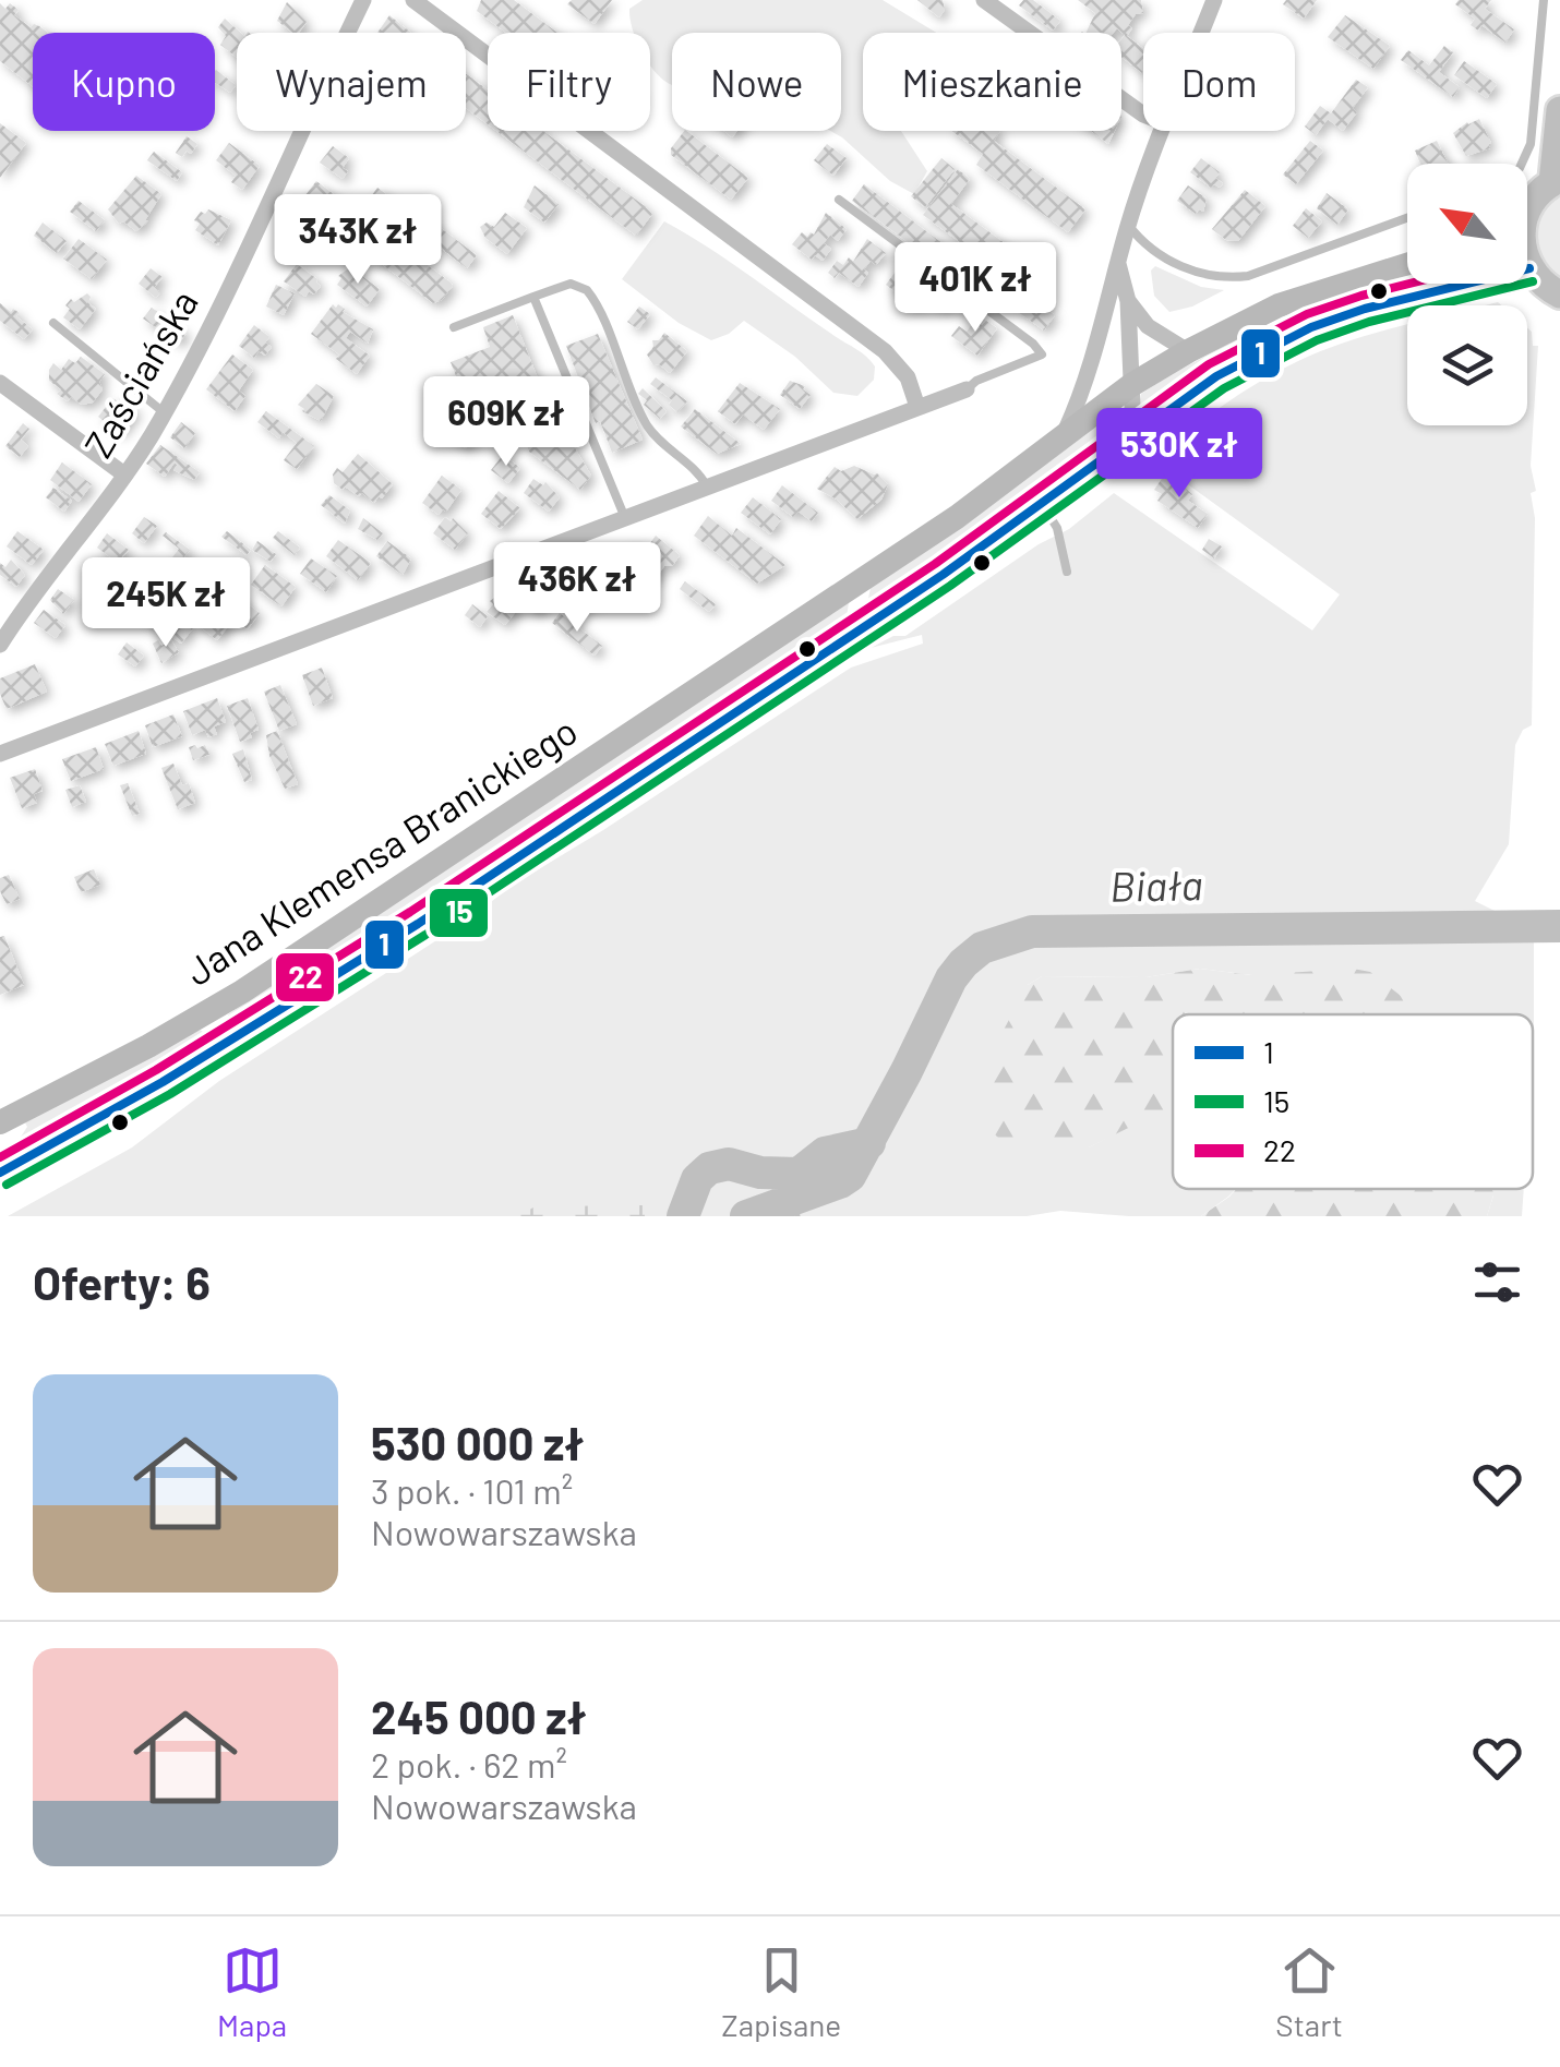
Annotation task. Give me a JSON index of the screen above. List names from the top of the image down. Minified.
{"streets":{"main road":["Jana Klemensa Branickiego"],"street":["Zaściańska"]},"water":["Biała"],"lines":["transit line 1","transit line 15","transit line 22"],"legend":["1","15","22"],"north":"top left","page":{"chip":["Kupno","Wynajem","Filtry","Nowe","Mieszkanie","Dom"],"price":["343K zł","401K zł","609K zł","530K zł","436K zł","245K zł"],"heading":"Oferty: 6","list":[{"name":"530 000 zł","note":"3 pok. · 101 m² · Nowowarszawska"},{"name":"245 000 zł","note":"2 pok. · 62 m² · Nowowarszawska"}],"tabs":["Mapa","Zapisane","Start"]}}
